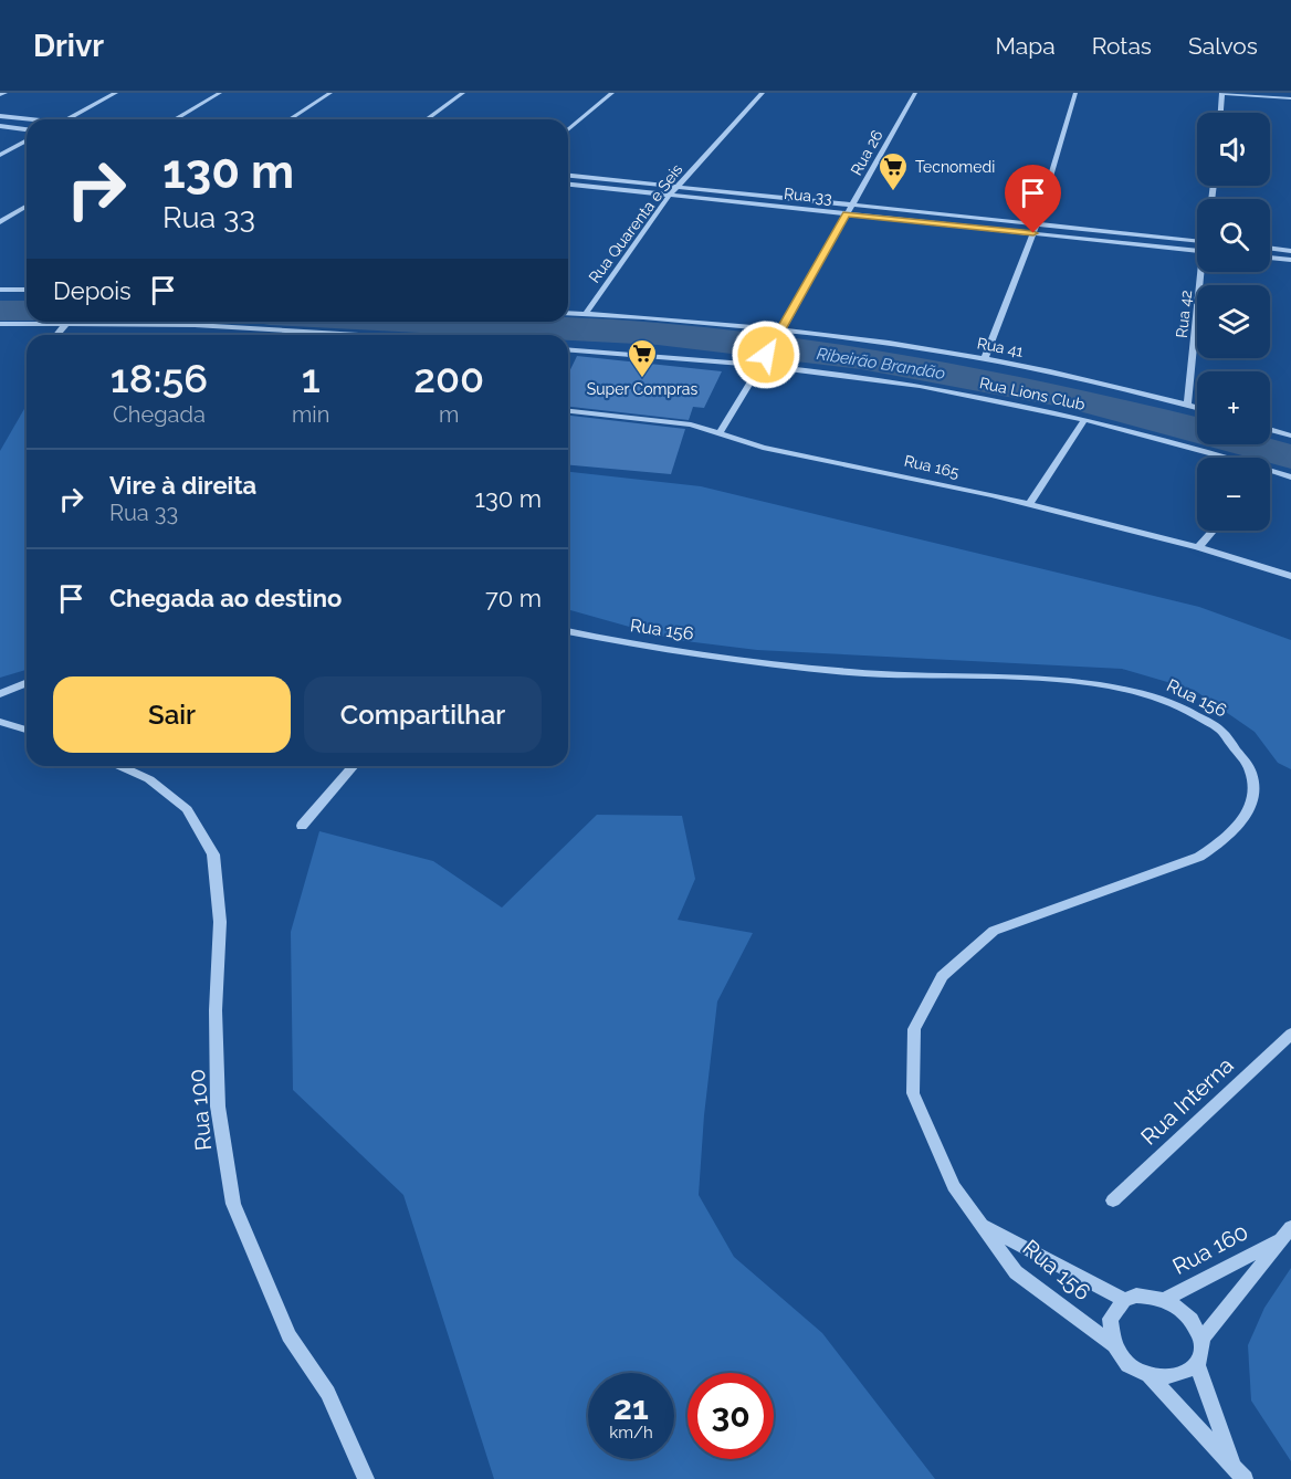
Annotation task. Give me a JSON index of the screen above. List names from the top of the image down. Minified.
{"streets":{"street":["Rua 26","Rua 33","Rua Quarenta e Seis","Rua 42","Rua 41","Rua Lions Club","Rua 165","Rua 156","Rua Interna","Rua 100","Rua 160"]},"crossings":[["Rua 26","Rua 33"],["Rua 26","Rua 41"],["Rua 26","Rua Lions Club"],["Rua 26","Rua 165"],["Rua 33","Rua Quarenta e Seis"],["Rua Quarenta e Seis","Rua 41"],["Rua 42","Rua 41"],["Rua 156","Rua 160"]],"water":["Ribeirão Brandão"],"places":{"supermarket":["Tecnomedi","Super Compras"]},"page":{"header":"Drivr","nav":["Mapa","Rotas","Salvos"],"map_buttons":["+","−"],"turn":["130 m","Rua 33"],"then":"Depois","eta":["18:56","Chegada","1","min","200","m"],"list":[{"name":"Vire à direita","note":"Rua 33","value":"130 m"},{"name":"Chegada ao destino","value":"70 m"}],"buttons":["Sair","Compartilhar"],"speed":"21 km/h","limit":"30"}}
